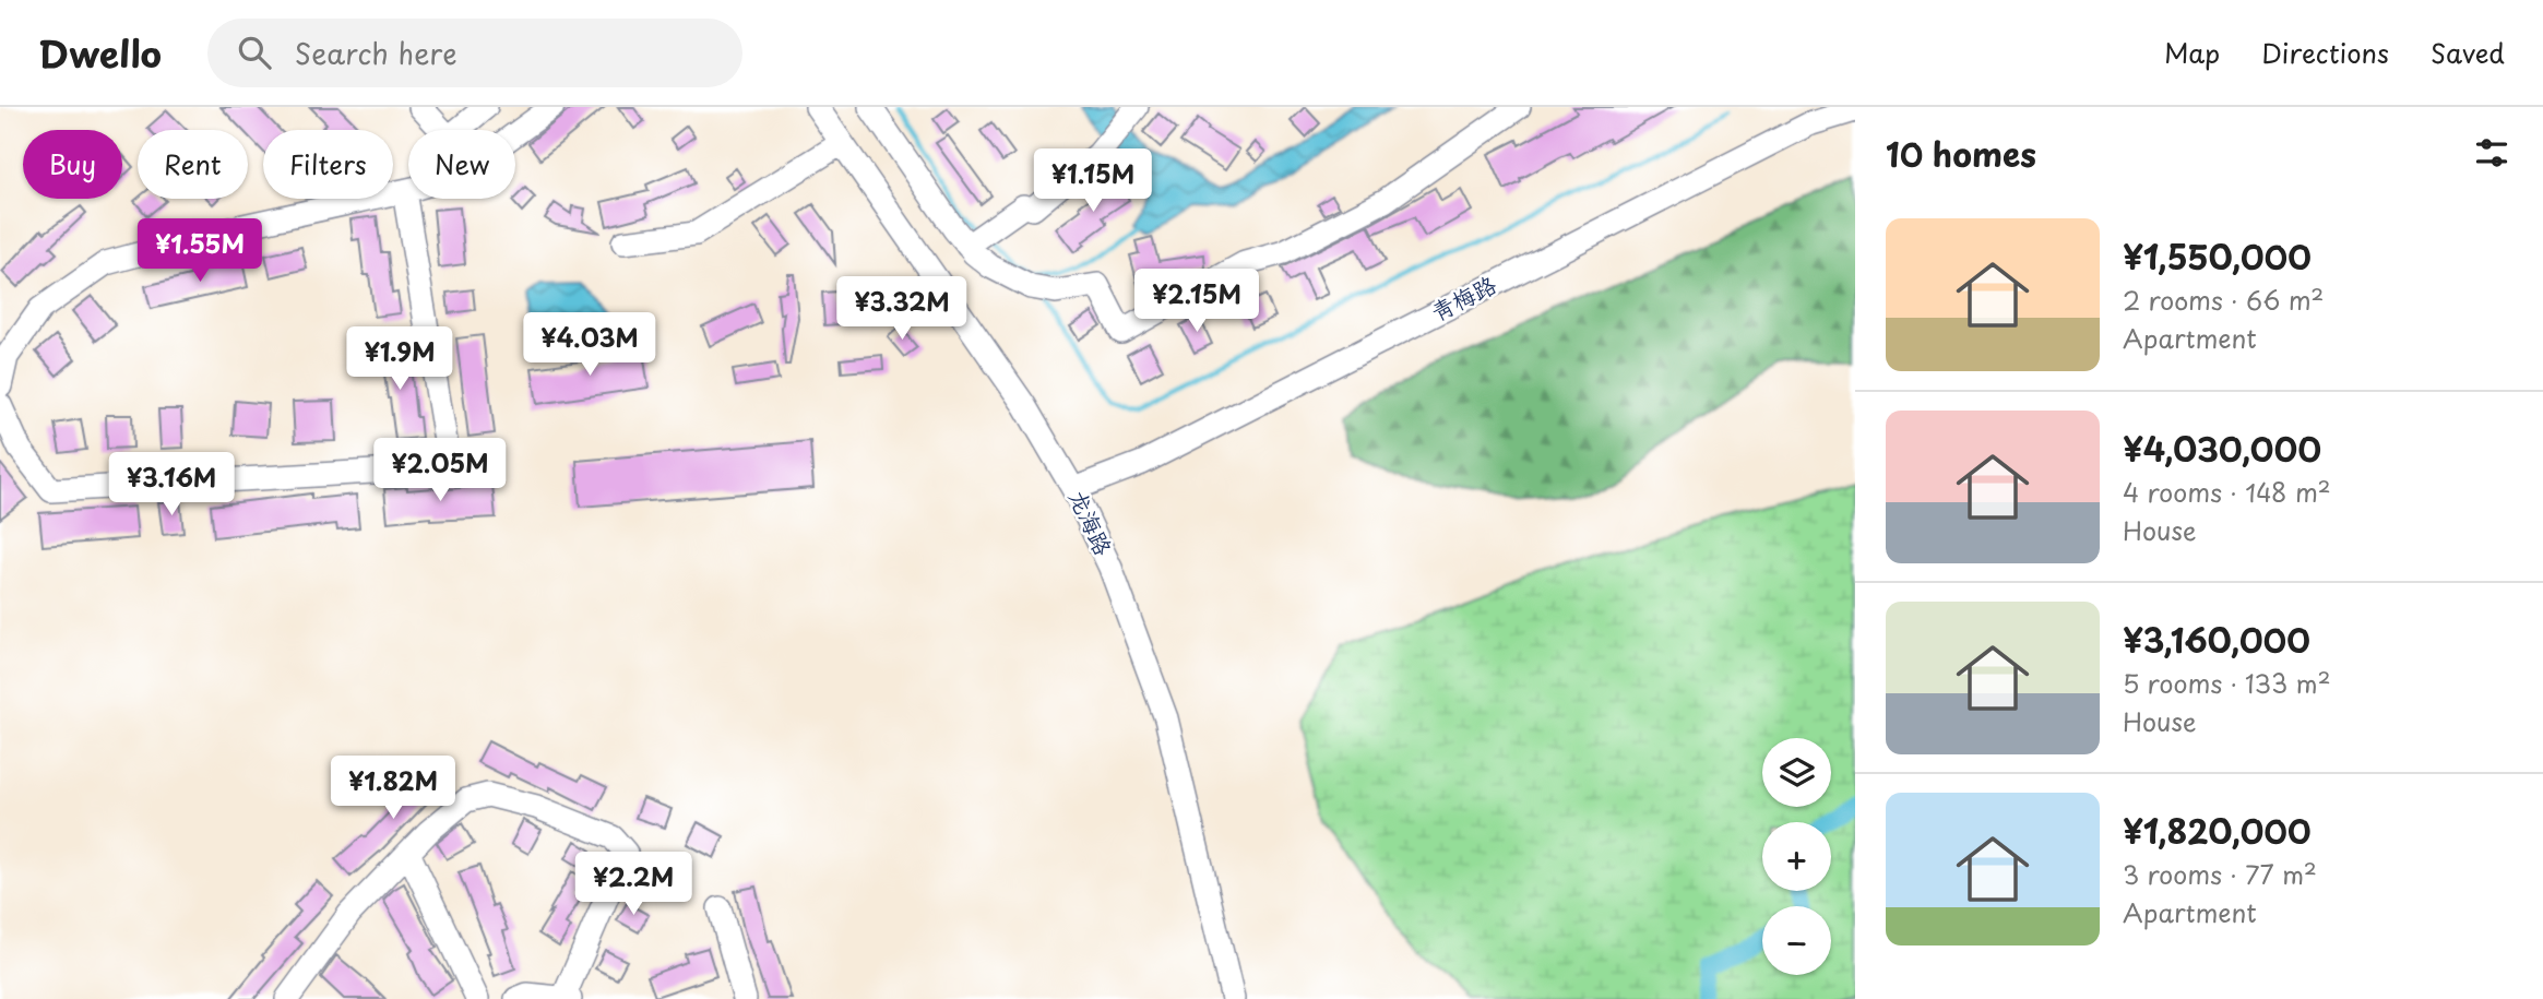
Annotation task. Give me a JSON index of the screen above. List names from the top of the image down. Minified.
{"streets":{"street":["青梅路","龙海路"]},"crossings":[["青梅路","龙海路"]],"page":{"header":"Dwello","search":"Search here","nav":["Map","Directions","Saved"],"heading":"10 homes","chip":["Buy","Rent","Filters","New"],"price":["¥1.15M","¥1.55M","¥2.15M","¥3.32M","¥4.03M","¥1.9M","¥2.05M","¥3.16M","¥1.82M","¥2.2M"],"list":[{"name":"¥1,550,000","note":"2 rooms · 66 m² · Apartment"},{"name":"¥4,030,000","note":"4 rooms · 148 m² · House"},{"name":"¥3,160,000","note":"5 rooms · 133 m² · House"},{"name":"¥1,820,000","note":"3 rooms · 77 m² · Apartment"}],"map_buttons":["+","−"]}}
